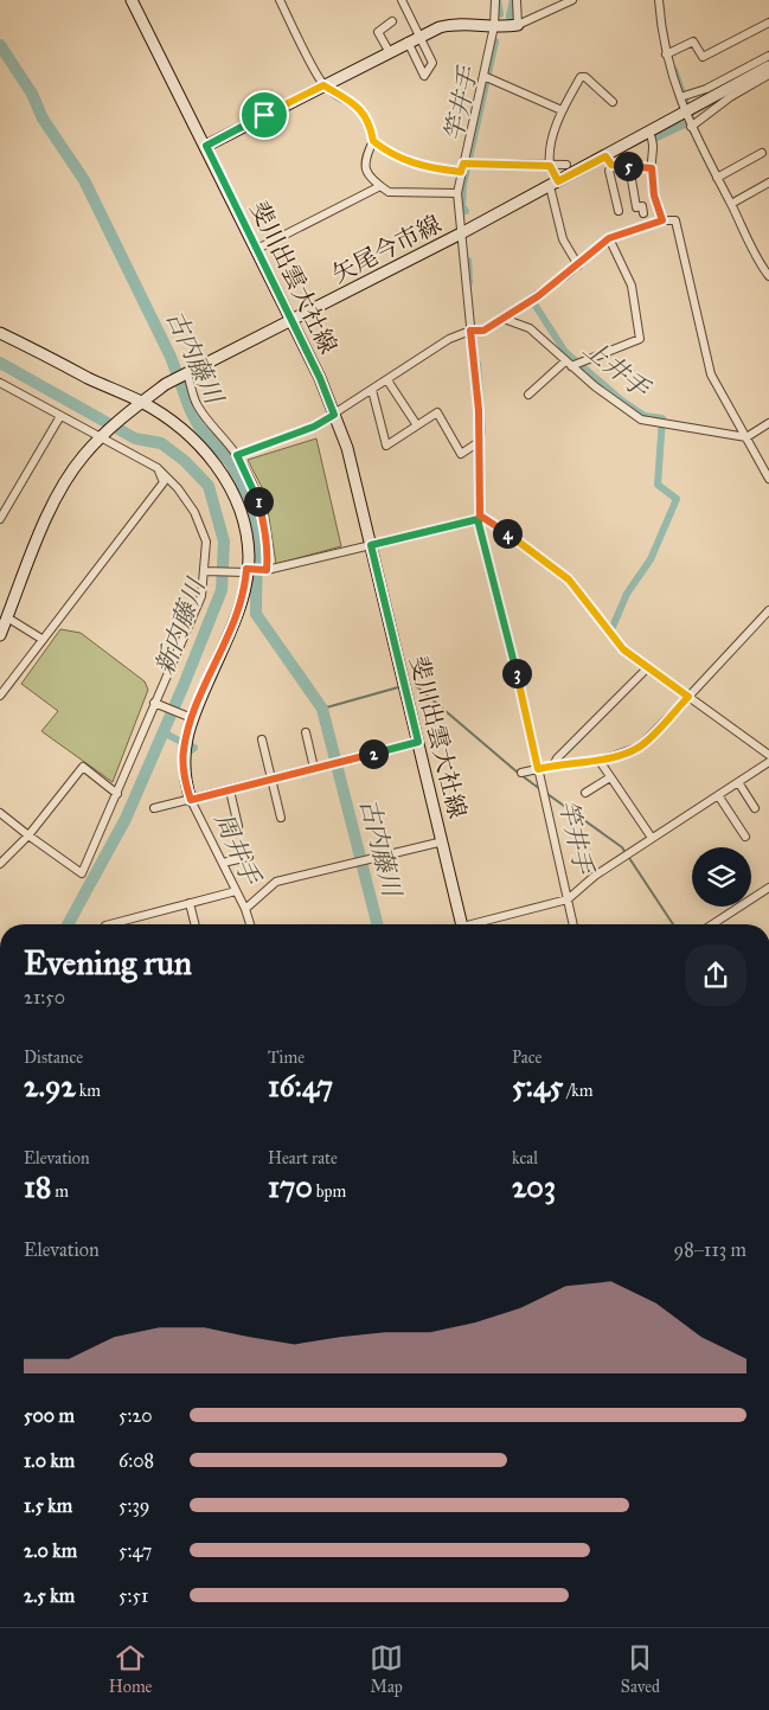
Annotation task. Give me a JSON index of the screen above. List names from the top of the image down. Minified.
{"streets":{"main road":["矢尾今市線","斐川出雲大社線"]},"crossings":[["矢尾今市線","斐川出雲大社線"]],"water":["竿井手","古内藤川","上井手","新内藤川","周井手"],"page":{"pins":["5","1","4","3","2"],"heading":["Evening run","21:50"],"stats":[["Distance","2.92 km"],["Time","16:47"],["Pace","5:45 /km"],["Elevation","18 m"],["Heart rate","170 bpm"],["kcal","203"]],"chart":["Elevation","98–113 m"],"list":[{"name":"500 m","note":"5:20"},{"name":"1.0 km","note":"6:08"},{"name":"1.5 km","note":"5:39"},{"name":"2.0 km","note":"5:47"},{"name":"2.5 km","note":"5:51"}],"tabs":["Home","Map","Saved"]}}
